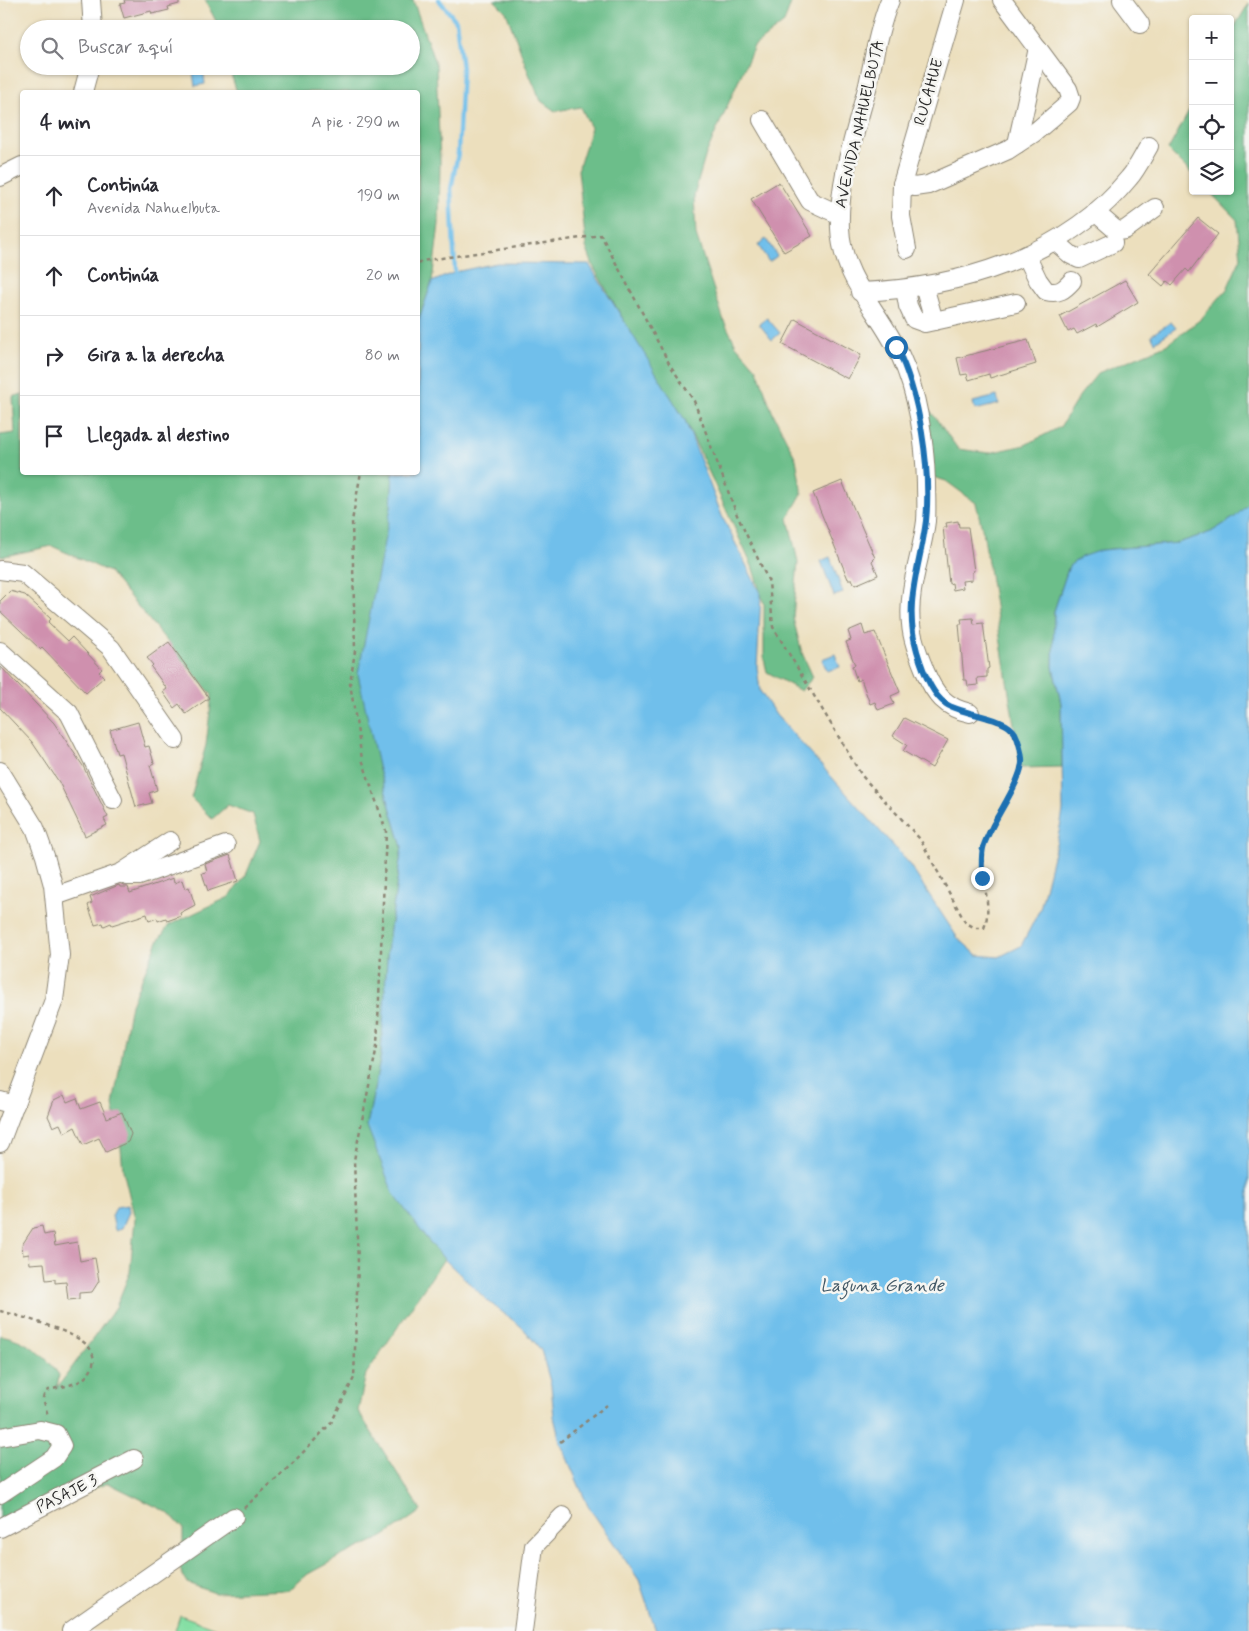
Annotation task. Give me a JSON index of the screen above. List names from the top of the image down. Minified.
{"streets":{"street":["RUCAHUE","AVENIDA NAHUELBUTA","PASAJE 3"]},"water":["Laguna Grande"],"page":{"map_buttons":["+","−"],"search":"Buscar aquí","heading":["4 min","A pie · 290 m"],"list":[["Continúa","Avenida Nahuelbuta","190 m"],["Continúa","20 m"],["Gira a la derecha","80 m"],"Llegada al destino"]}}
